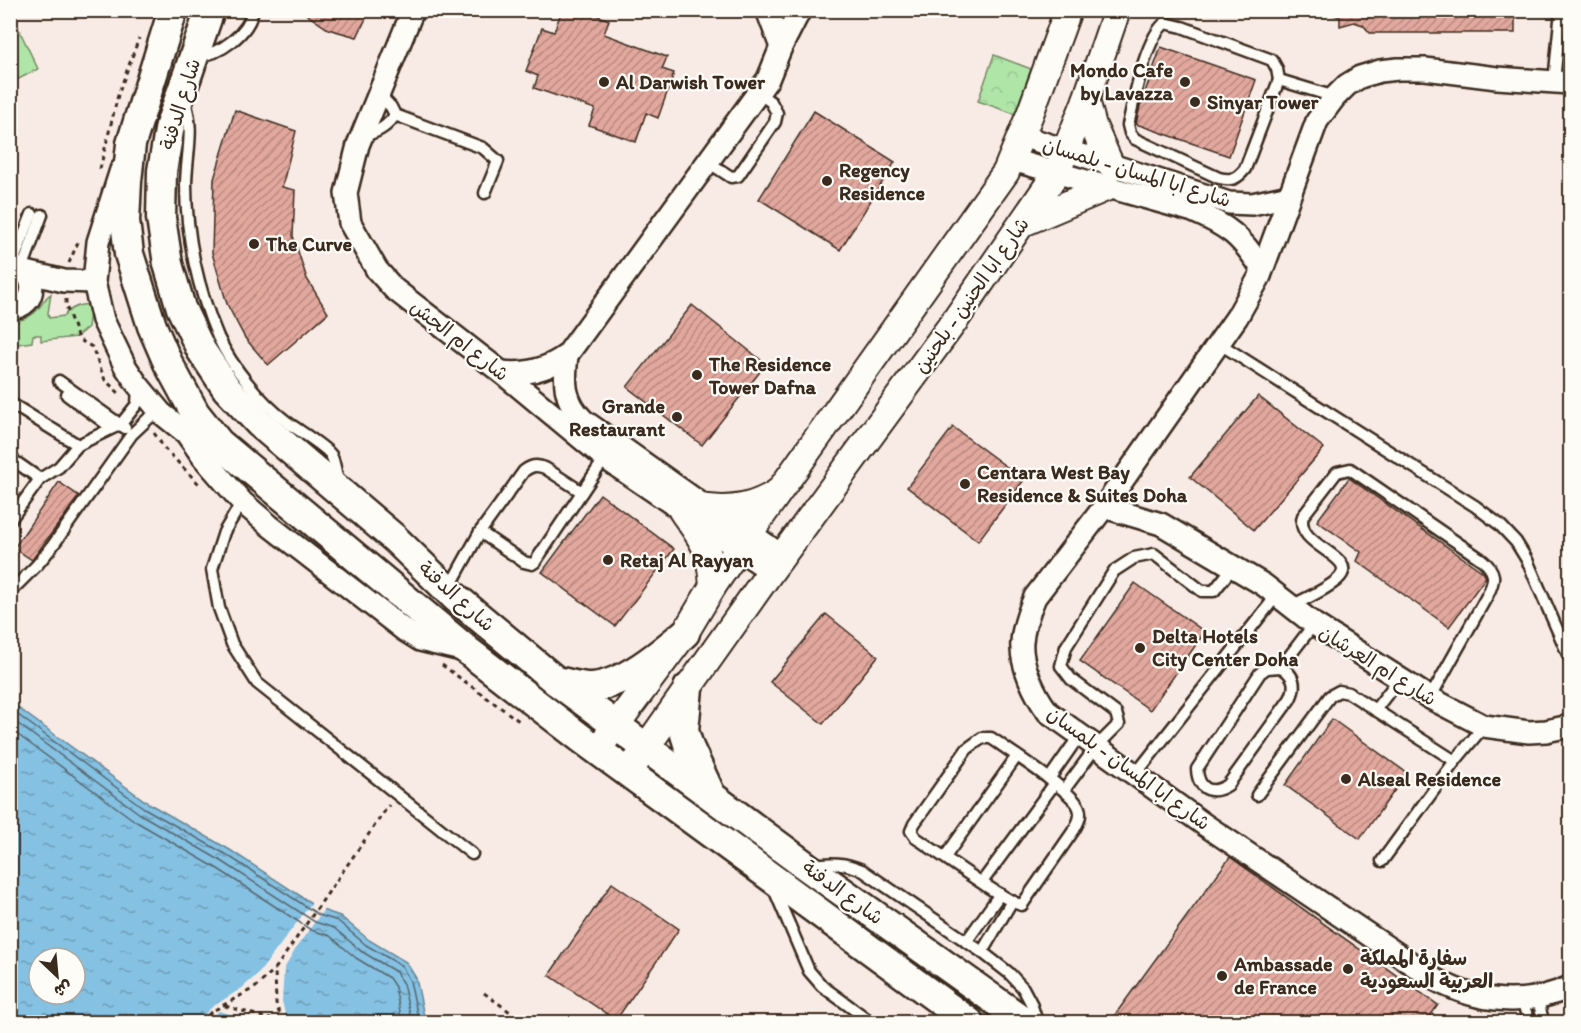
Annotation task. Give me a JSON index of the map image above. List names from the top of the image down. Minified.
{"streets":{"main road":["شارع الدفنة"],"street":["شارع ابا المسان - بلمسان","شارع ابا الحنين - بلحنين","شارع ام الجش","شارع ام العرشان"]},"crossings":[["شارع الدفنة","شارع ابا الحنين - بلحنين"],["شارع ابا المسان - بلمسان","شارع ابا الحنين - بلحنين"],["شارع ابا المسان - بلمسان","شارع ام العرشان"]],"places":["Al Darwish Tower","Mondo Cafe by Lavazza","Sinyar Tower","Regency Residence","The Curve","The Residence Tower Dafna","Grande Restaurant","Centara West Bay Residence & Suites Doha","Retaj Al Rayyan","Delta Hotels City Center Doha","Alseal Residence","سفارة المملكة العربية السعودية","Ambassade de France"],"north":"bottom right"}
